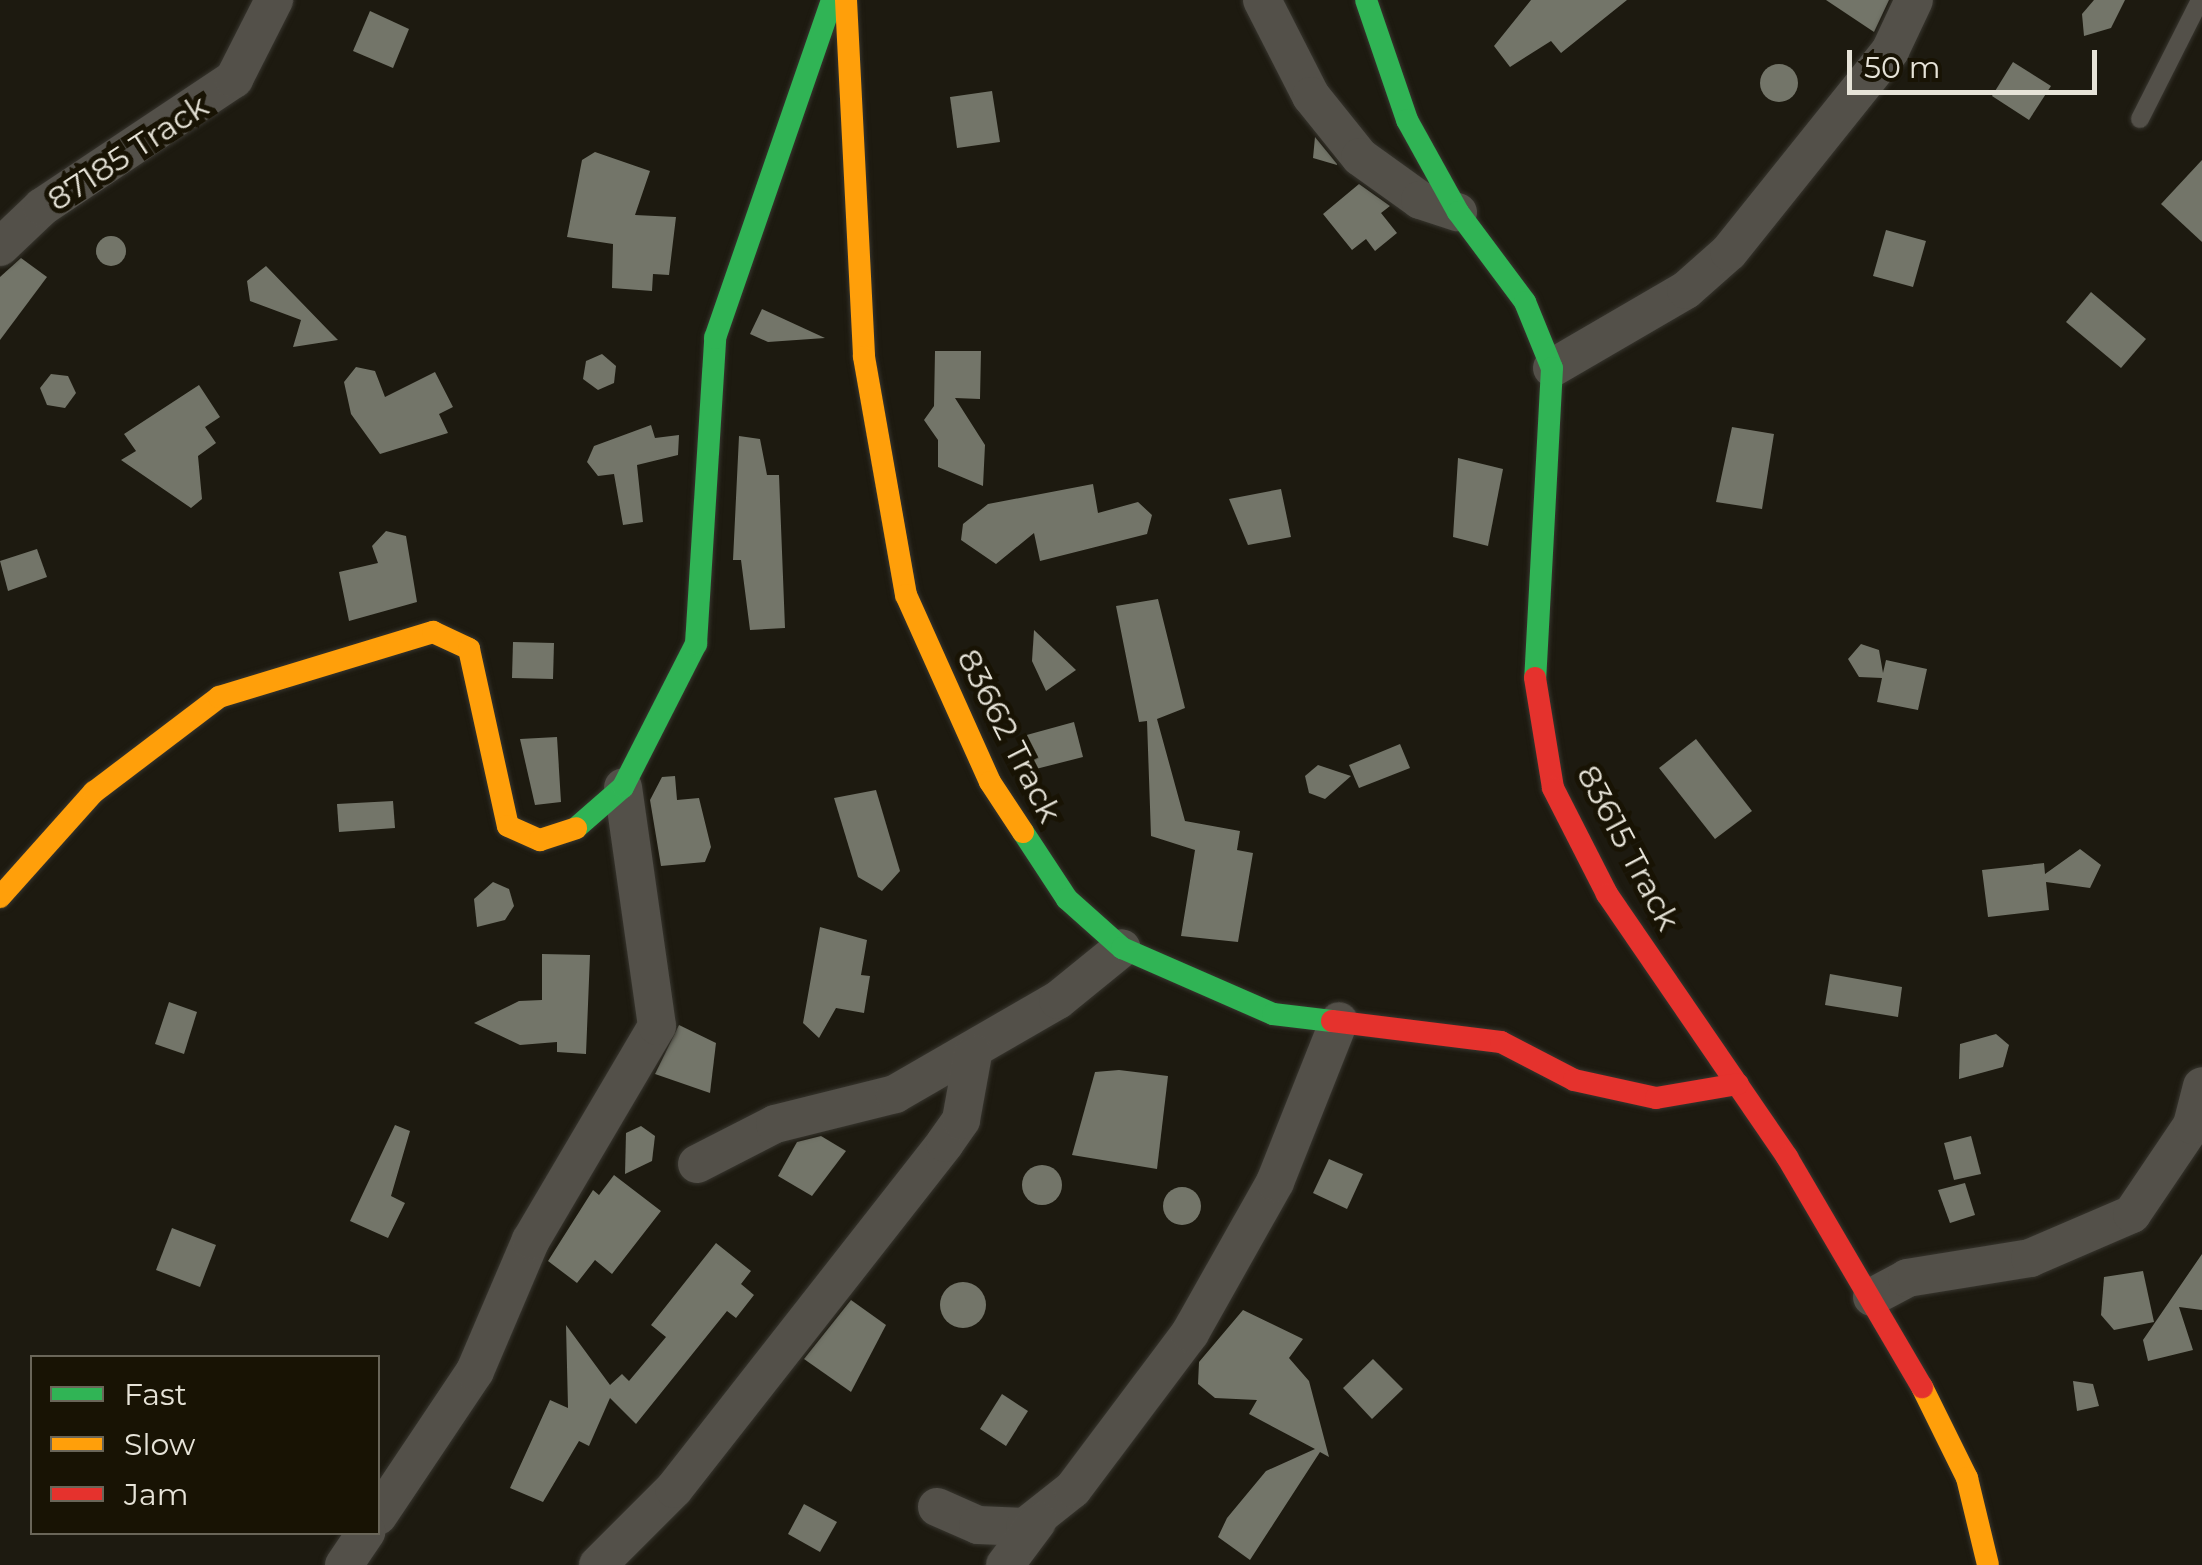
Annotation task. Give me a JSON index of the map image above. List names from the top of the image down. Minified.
{"streets":{"street":["87185 Track","83662 Track","83615 Track"]},"crossings":[["83662 Track","83615 Track"]],"legend":["Fast","Slow","Jam"],"scale_bar":"50 m"}
